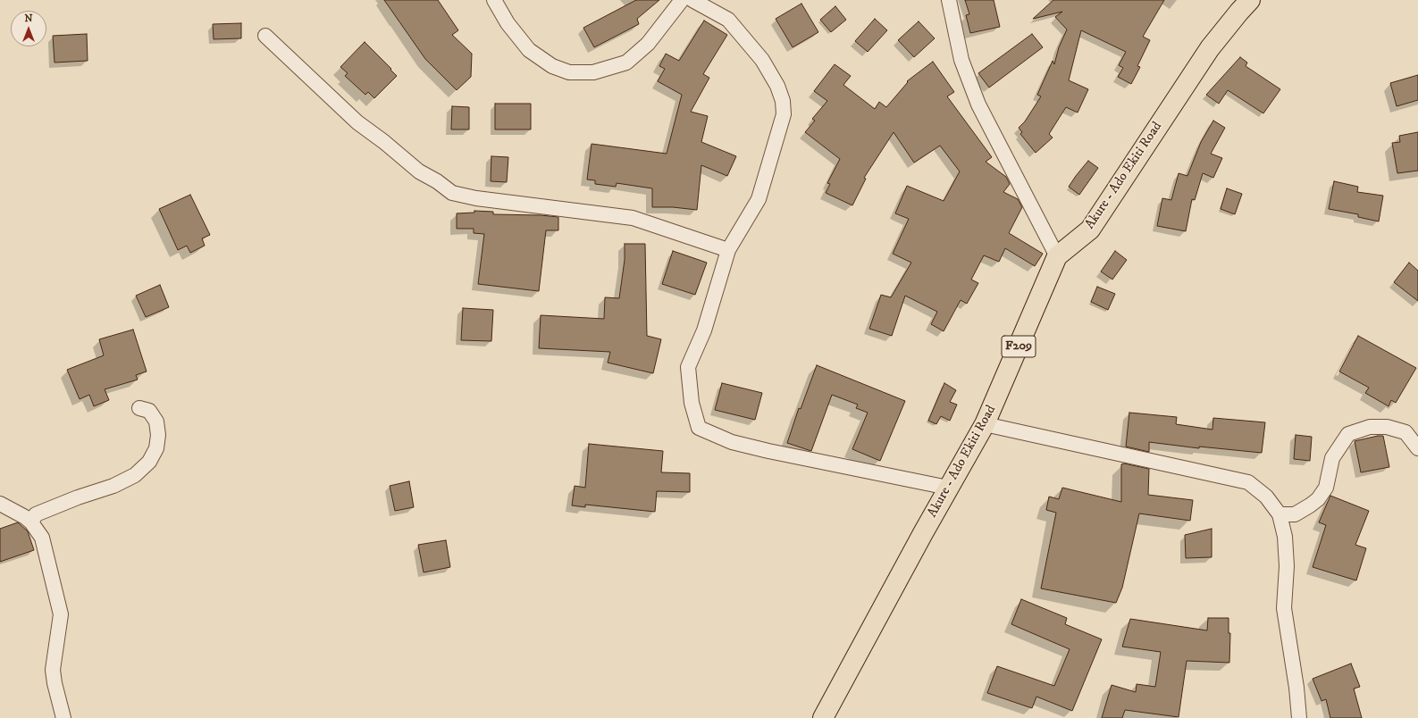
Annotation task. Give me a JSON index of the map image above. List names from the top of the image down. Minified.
{"streets":{"main road":["Akure - Ado Ekiti Road","F209"]},"north":"top"}
